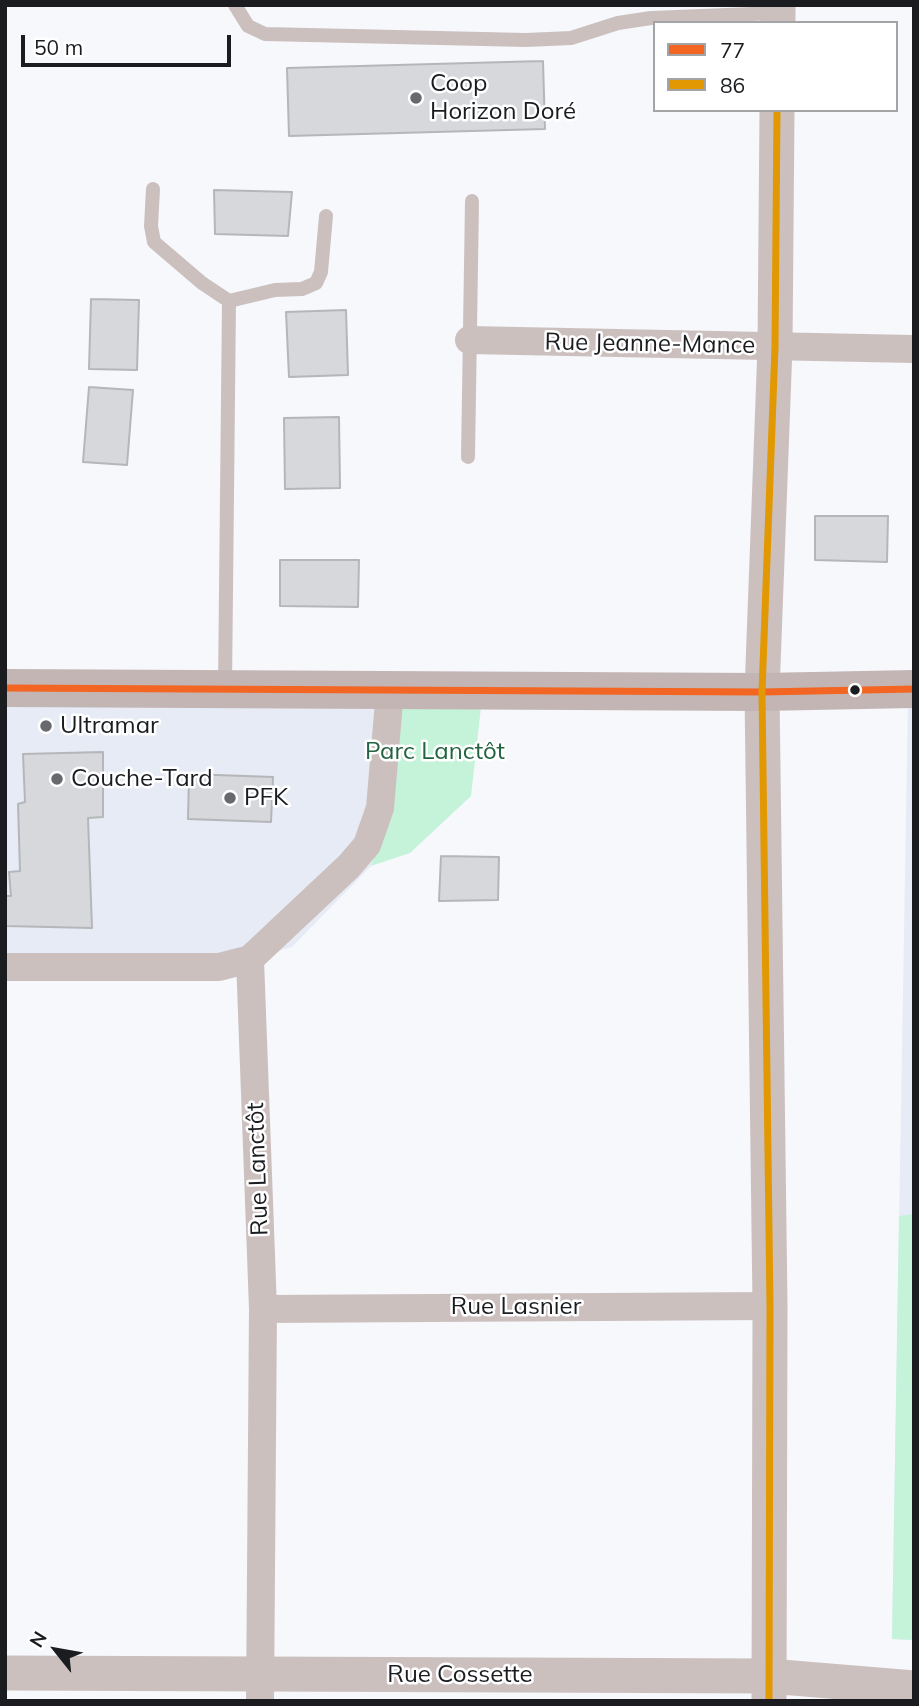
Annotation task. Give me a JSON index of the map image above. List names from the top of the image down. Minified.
{"streets":{"street":["Rue Jeanne-Mance","Rue Lanctôt","Rue Lasnier","Rue Cossette"]},"crossings":[["Rue Lanctôt","Rue Lasnier"],["Rue Lanctôt","Rue Cossette"]],"parks":["Parc Lanctôt"],"places":["Coop Horizon Doré","Ultramar","Couche-Tard","PFK"],"lines":["transit line 86","transit line 77"],"legend":["77","86"],"scale_bar":"50 m","north":"top left"}
